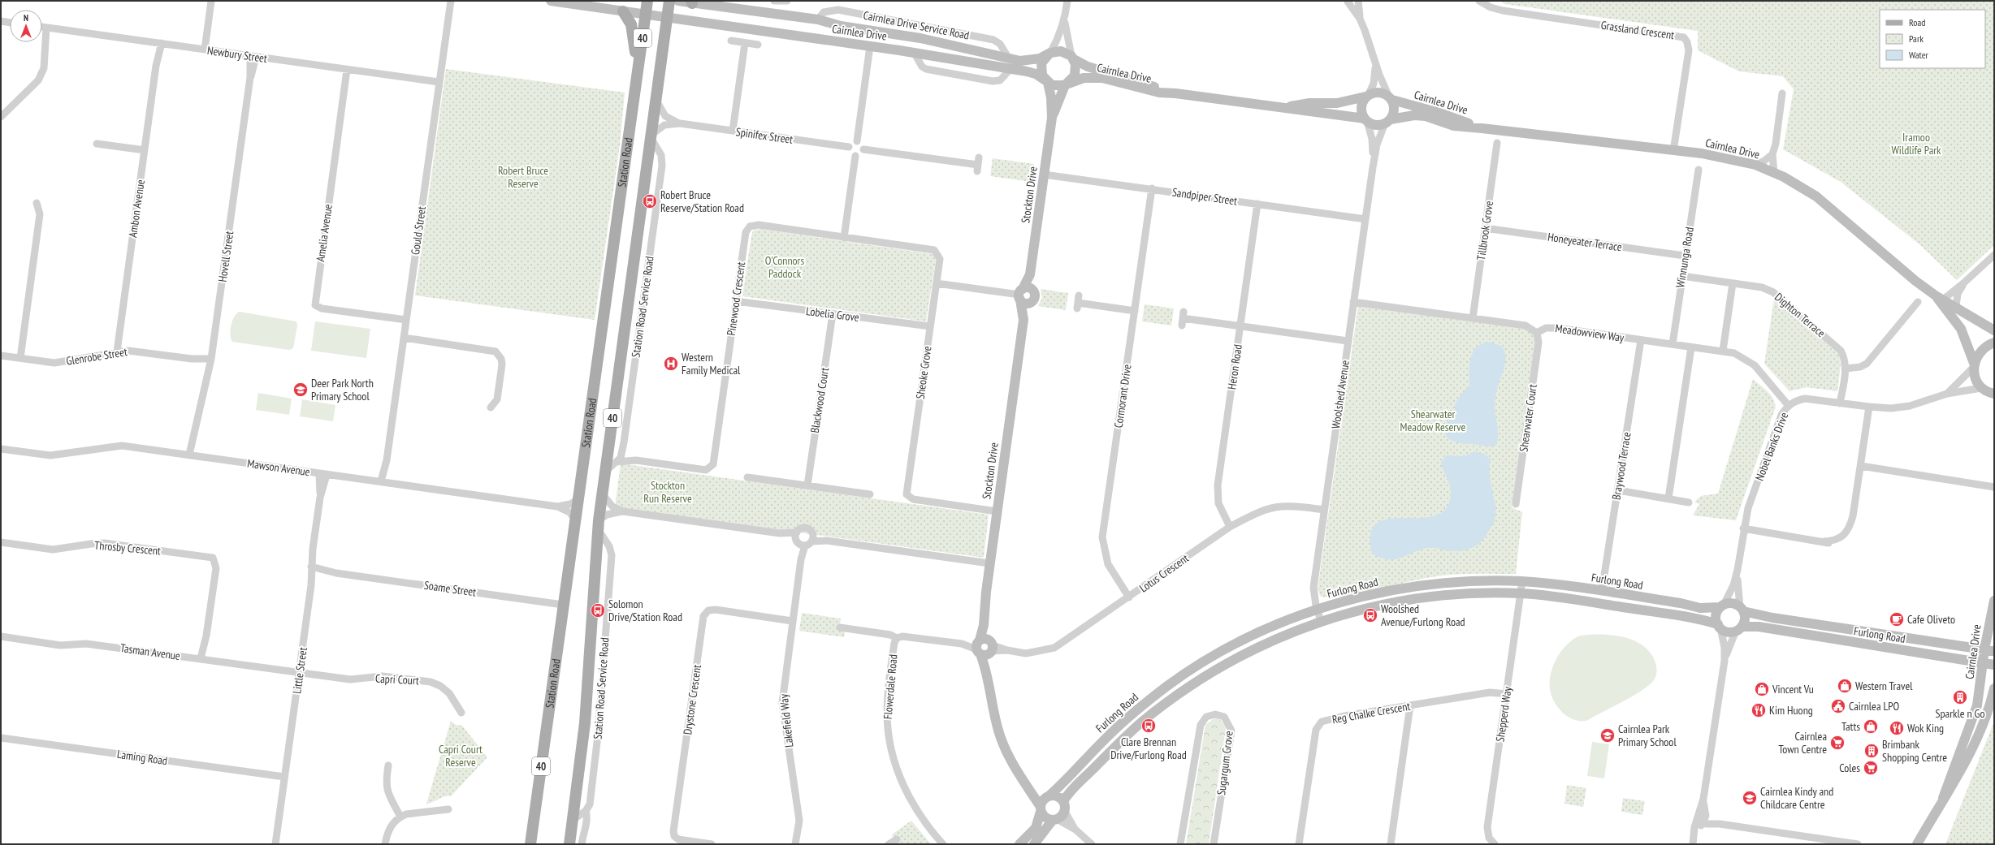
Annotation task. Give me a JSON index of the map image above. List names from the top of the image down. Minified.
{"streets":{"main road":["40","Station Road"],"street":["Cairnlea Drive Service Road","Grassland Crescent","Cairnlea Drive","Newbury Street","Spinifex Street","Stockton Drive","Sandpiper Street","Ambon Avenue","Gould Street","Tillbrook Grove","Amelia Avenue","Honeyeater Terrace","Hovell Street","Winnunga Road","Pinewood Crescent","Station Road Service Road","Lobelia Grove","Dighton Terrace","Meadowview Way","Glenrobe Street","Heron Road","Sheoke Grove","Woolshed Avenue","Cormorant Drive","Blackwood Court","Shearwater Court","Nobel Banks Drive","Braywood Terrace","Mawson Avenue","Throsby Crescent","Lotus Crescent","Furlong Road","Soame Street","Tasman Avenue","Little Street","Capri Court","Flowerdale Road","Drystone Crescent","Reg Chalke Crescent","Shepperd Way","Lakefield Way","Laming Road","Sugargum Grove"]},"crossings":[["Cairnlea Drive Service Road","Cairnlea Drive"],["Grassland Crescent","Cairnlea Drive"],["Cairnlea Drive","Station Road"],["Cairnlea Drive","Stockton Drive"],["Cairnlea Drive","Woolshed Avenue"],["Cairnlea Drive","Nobel Banks Drive"],["Cairnlea Drive","Furlong Road"],["Newbury Street","Ambon Avenue"],["Newbury Street","Gould Street"],["Newbury Street","Amelia Avenue"],["Newbury Street","Hovell Street"],["Spinifex Street","Station Road"],["Spinifex Street","Station Road Service Road"],["Station Road","Station Road Service Road"],["Station Road","Mawson Avenue"],["Station Road","Soame Street"],["Stockton Drive","Sandpiper Street"],["Stockton Drive","Sheoke Grove"],["Stockton Drive","Lotus Crescent"],["Stockton Drive","Furlong Road"],["Stockton Drive","Flowerdale Road"],["Sandpiper Street","Heron Road"],["Sandpiper Street","Woolshed Avenue"],["Sandpiper Street","Cormorant Drive"],["Ambon Avenue","Glenrobe Street"],["Gould Street","Amelia Avenue"],["Gould Street","Mawson Avenue"],["Tillbrook Grove","Honeyeater Terrace"],["Honeyeater Terrace","Winnunga Road"],["Hovell Street","Glenrobe Street"],["Hovell Street","Mawson Avenue"],["Winnunga Road","Dighton Terrace"],["Winnunga Road","Meadowview Way"],["Pinewood Crescent","Station Road Service Road"],["Pinewood Crescent","Lobelia Grove"],["Pinewood Crescent","Sheoke Grove"],["Lobelia Grove","Sheoke Grove"],["Lobelia Grove","Blackwood Court"],["Dighton Terrace","Nobel Banks Drive"],["Meadowview Way","Shearwater Court"],["Meadowview Way","Nobel Banks Drive"],["Meadowview Way","Braywood Terrace"],["Heron Road","Lotus Crescent"],["Woolshed Avenue","Lotus Crescent"],["Woolshed Avenue","Furlong Road"],["Cormorant Drive","Lotus Crescent"],["Nobel Banks Drive","Furlong Road"],["Braywood Terrace","Furlong Road"],["Mawson Avenue","Little Street"],["Lotus Crescent","Flowerdale Road"],["Furlong Road","Shepperd Way"],["Soame Street","Little Street"],["Tasman Avenue","Little Street"],["Tasman Avenue","Capri Court"],["Little Street","Capri Court"],["Little Street","Laming Road"],["Drystone Crescent","Lakefield Way"],["Reg Chalke Crescent","Shepperd Way"]],"parks":["Iramoo Wildlife Park","Robert Bruce Reserve","O'Connors Paddock","Shearwater Meadow Reserve","Stockton Run Reserve","Capri Court Reserve"],"places":{"bus stop":["Robert Bruce Reserve/Station Road","Solomon Drive/Station Road","Woolshed Avenue/Furlong Road","Clare Brennan Drive/Furlong Road"],"hospital":["Western Family Medical"],"school or university":["Deer Park North Primary School","Cairnlea Park Primary School","Cairnlea Kindy and Childcare Centre"],"cafe":["Cafe Oliveto"],"shop":["Western Travel","Vincent Vu","Tatts"],"building":["Sparkle n Go","Brimbank Shopping Centre"],"public building":["Cairnlea LPO"],"restaurant":["Kim Huong","Wok King"],"supermarket":["Cairnlea Town Centre","Coles"]},"legend":["Road","Park","Water"],"north":"top"}
